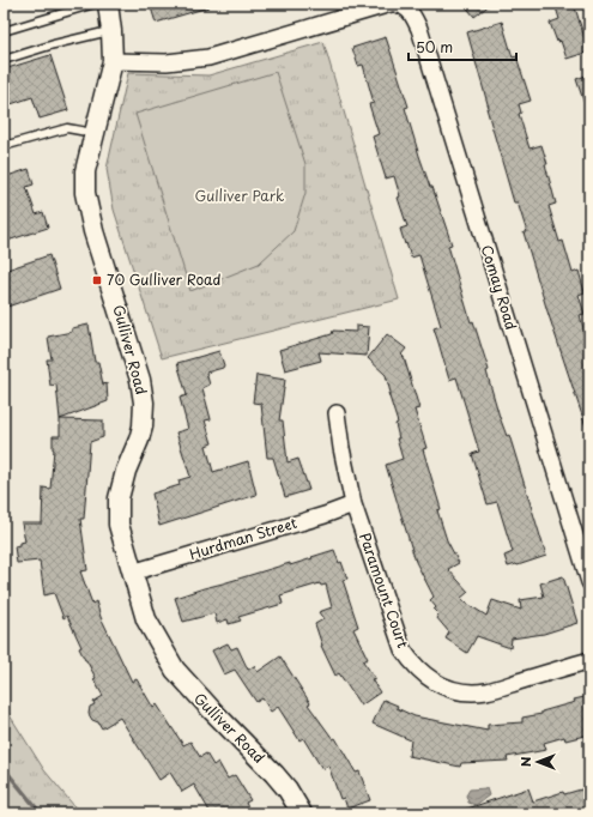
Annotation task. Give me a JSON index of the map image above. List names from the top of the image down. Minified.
{"streets":{"street":["Comay Road","Gulliver Road","Hurdman Street","Paramount Court"]},"crossings":[["Gulliver Road","Hurdman Street"],["Hurdman Street","Paramount Court"]],"parks":["Gulliver Park"],"places":{"transit":["70 Gulliver Road"]},"scale_bar":"50 m","north":"left"}
